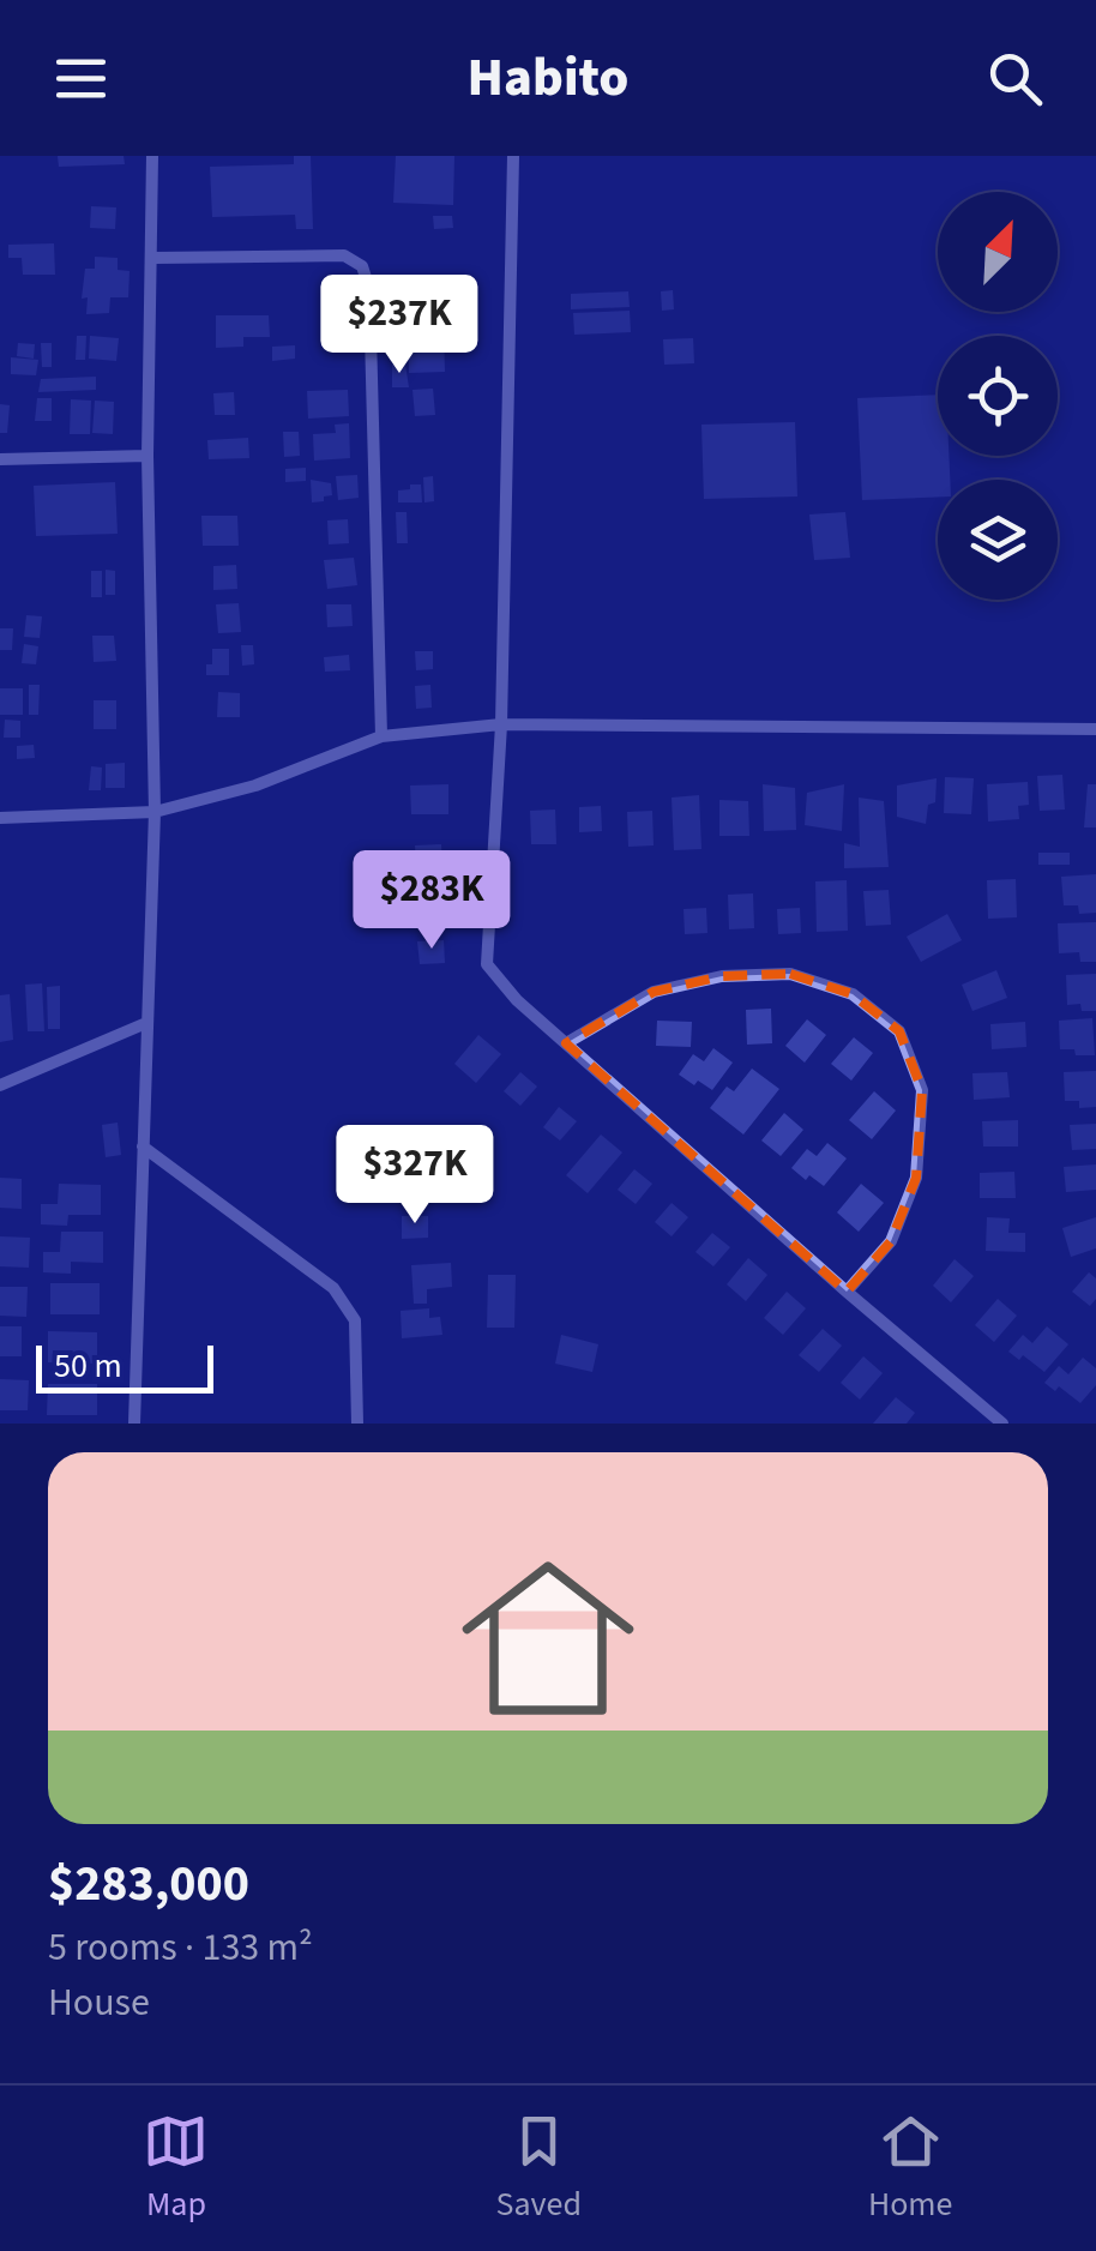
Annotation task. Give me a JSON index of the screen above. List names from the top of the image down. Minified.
{"scale_bar":"50 m","north":"top right","page":{"header":"Habito","price":["$237K","$283K","$327K"],"scale":"50 m","list":[{"name":"$283,000","note":"5 rooms · 133 m² · House"}],"tabs":["Map","Saved","Home"]}}
